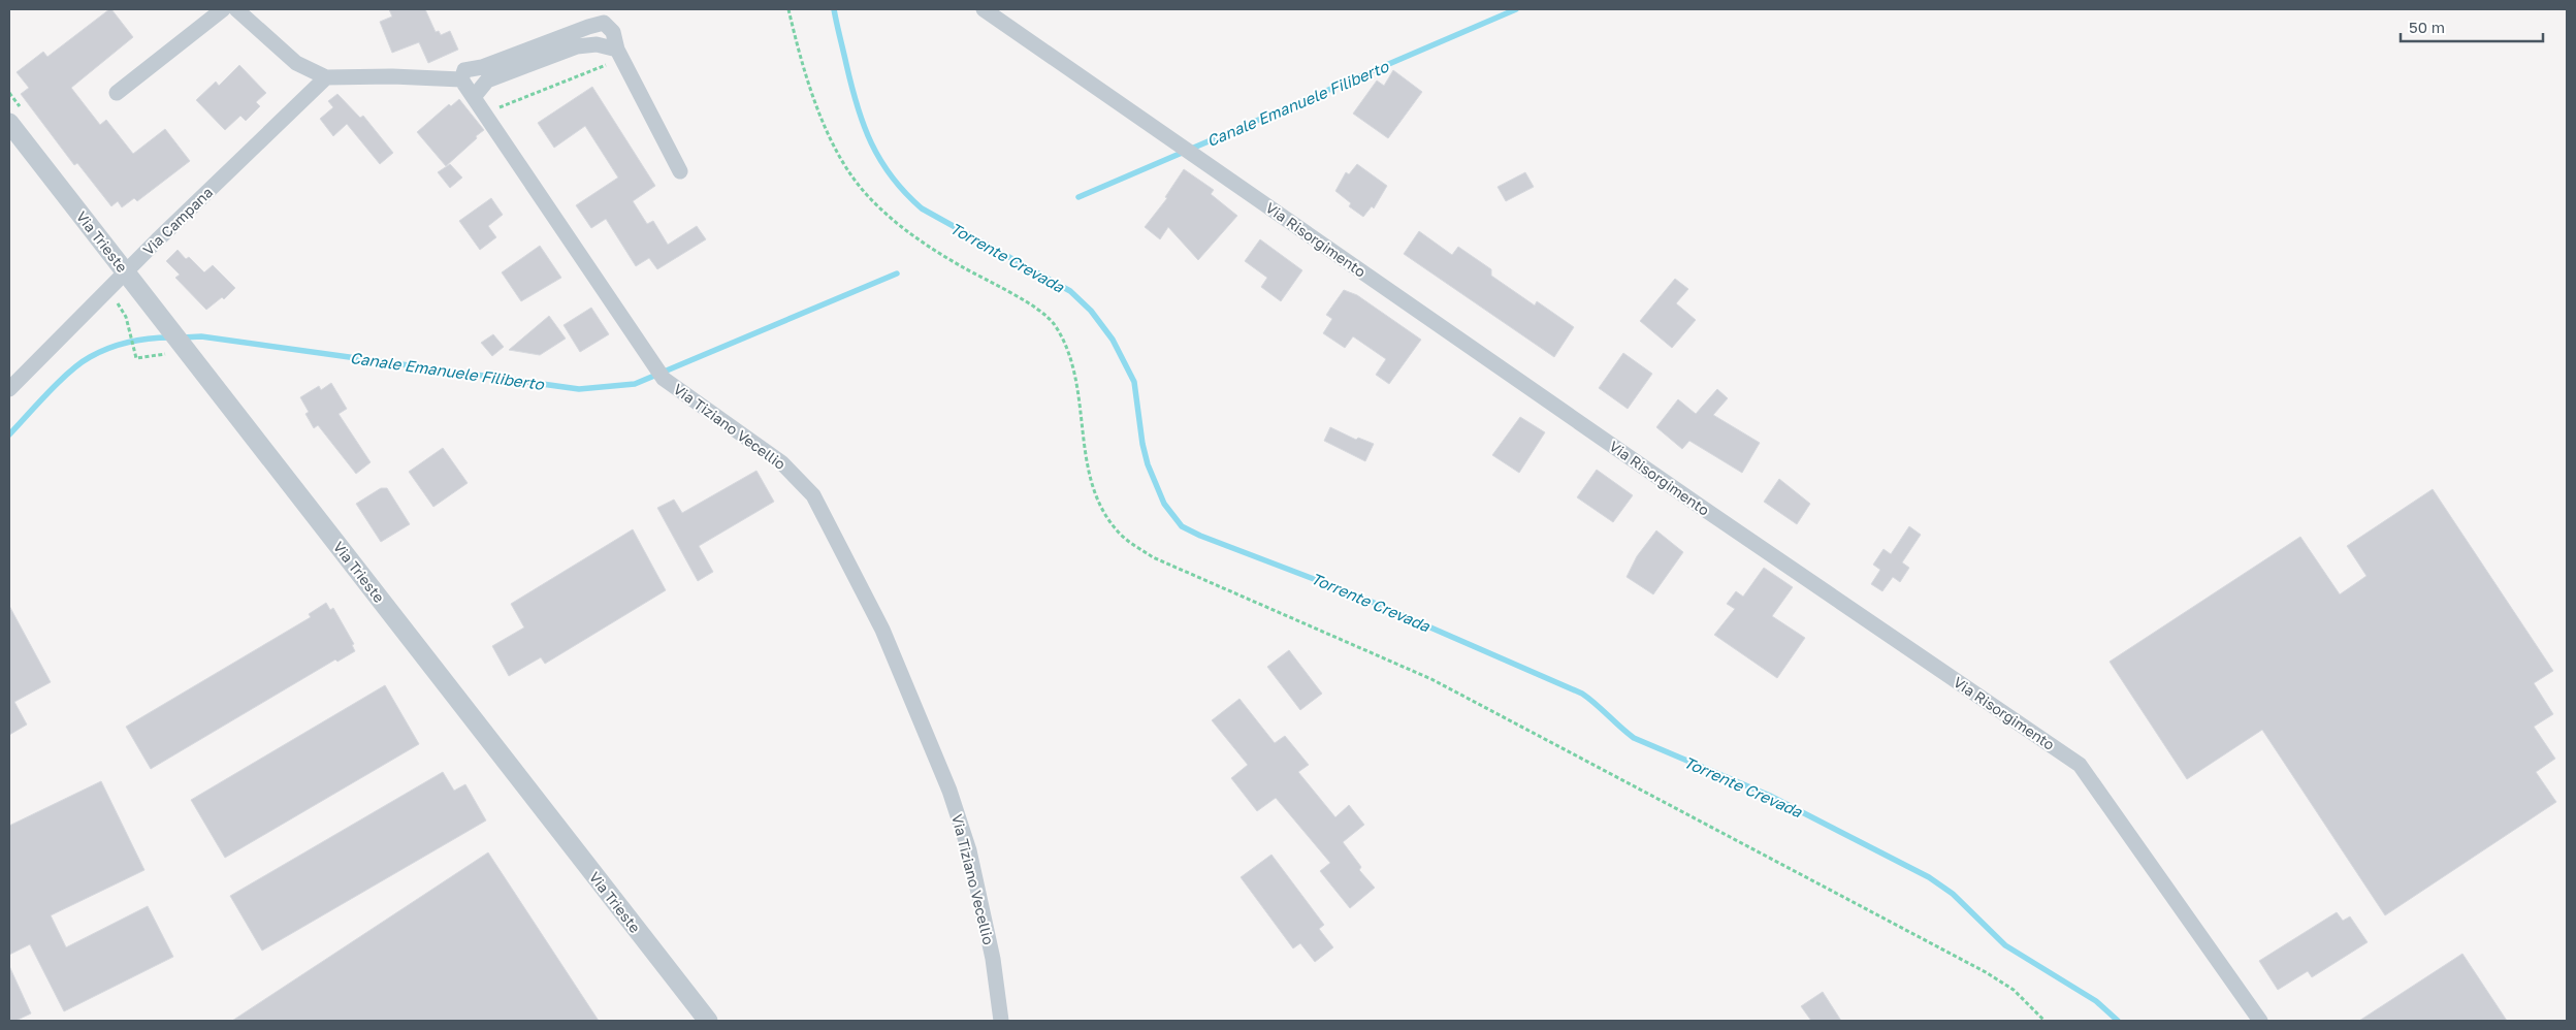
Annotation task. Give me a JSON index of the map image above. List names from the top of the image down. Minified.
{"streets":{"street":["Via Campana","Via Risorgimento","Via Trieste","Via Tiziano Vecellio"]},"crossings":[["Via Campana","Via Trieste"]],"water":["Canale Emanuele Filiberto","Torrente Crevada"],"scale_bar":"50 m"}
